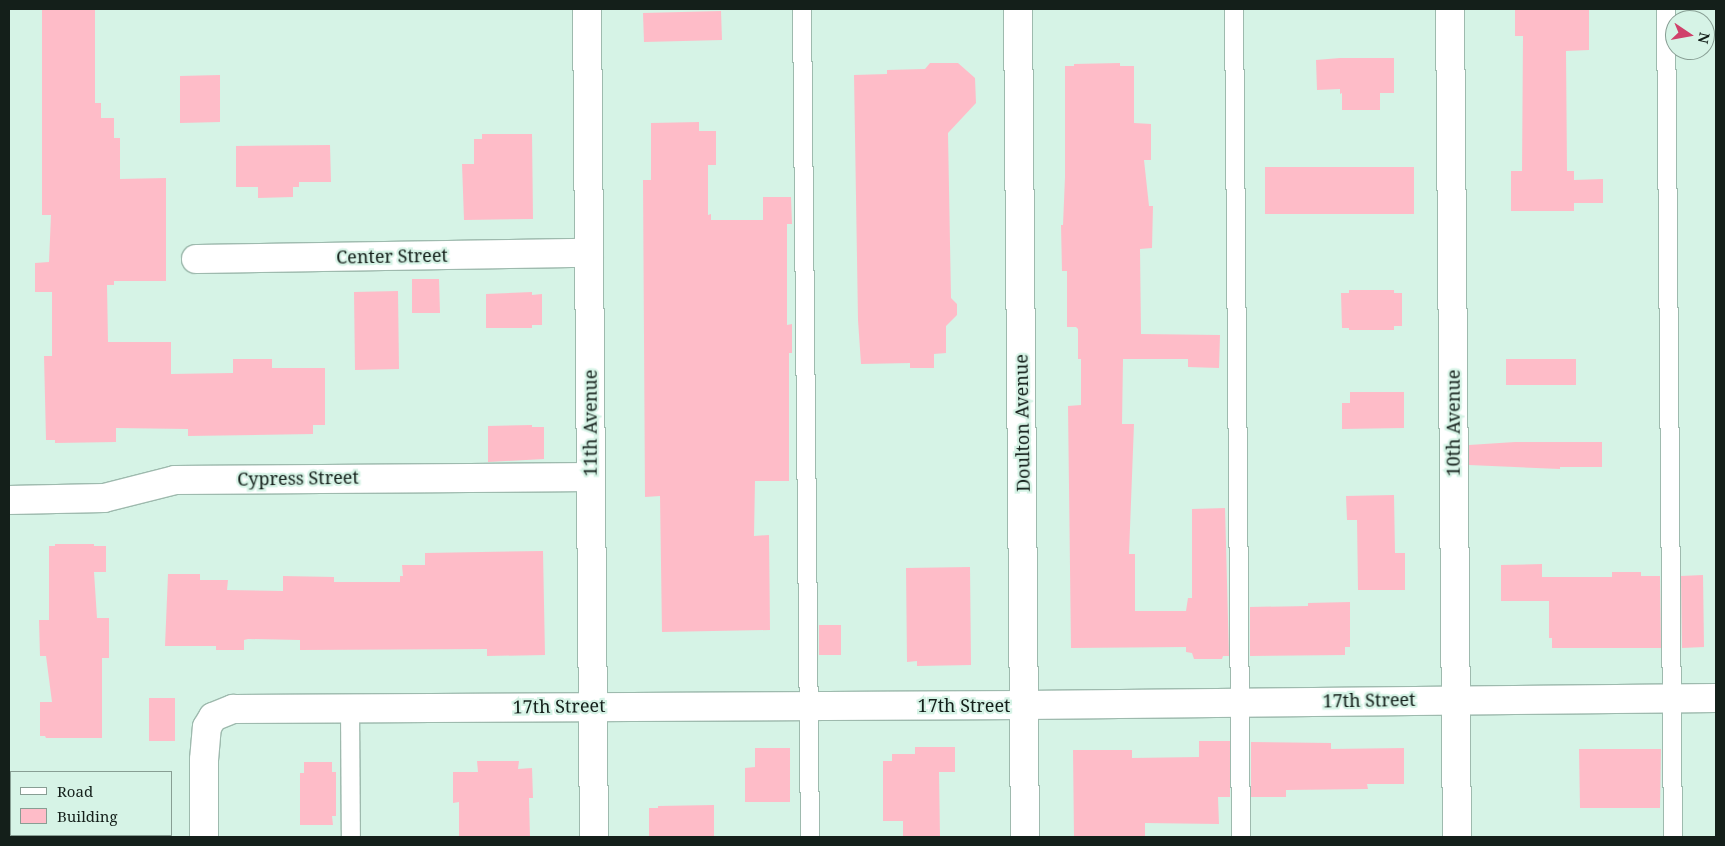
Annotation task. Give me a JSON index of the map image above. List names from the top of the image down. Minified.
{"streets":{"street":["Center Street","11th Avenue","Doulton Avenue","10th Avenue","Cypress Street","17th Street"]},"crossings":[["Center Street","11th Avenue"],["11th Avenue","Cypress Street"],["11th Avenue","17th Street"],["Doulton Avenue","17th Street"],["10th Avenue","17th Street"]],"legend":["Road","Building"],"north":"right"}
